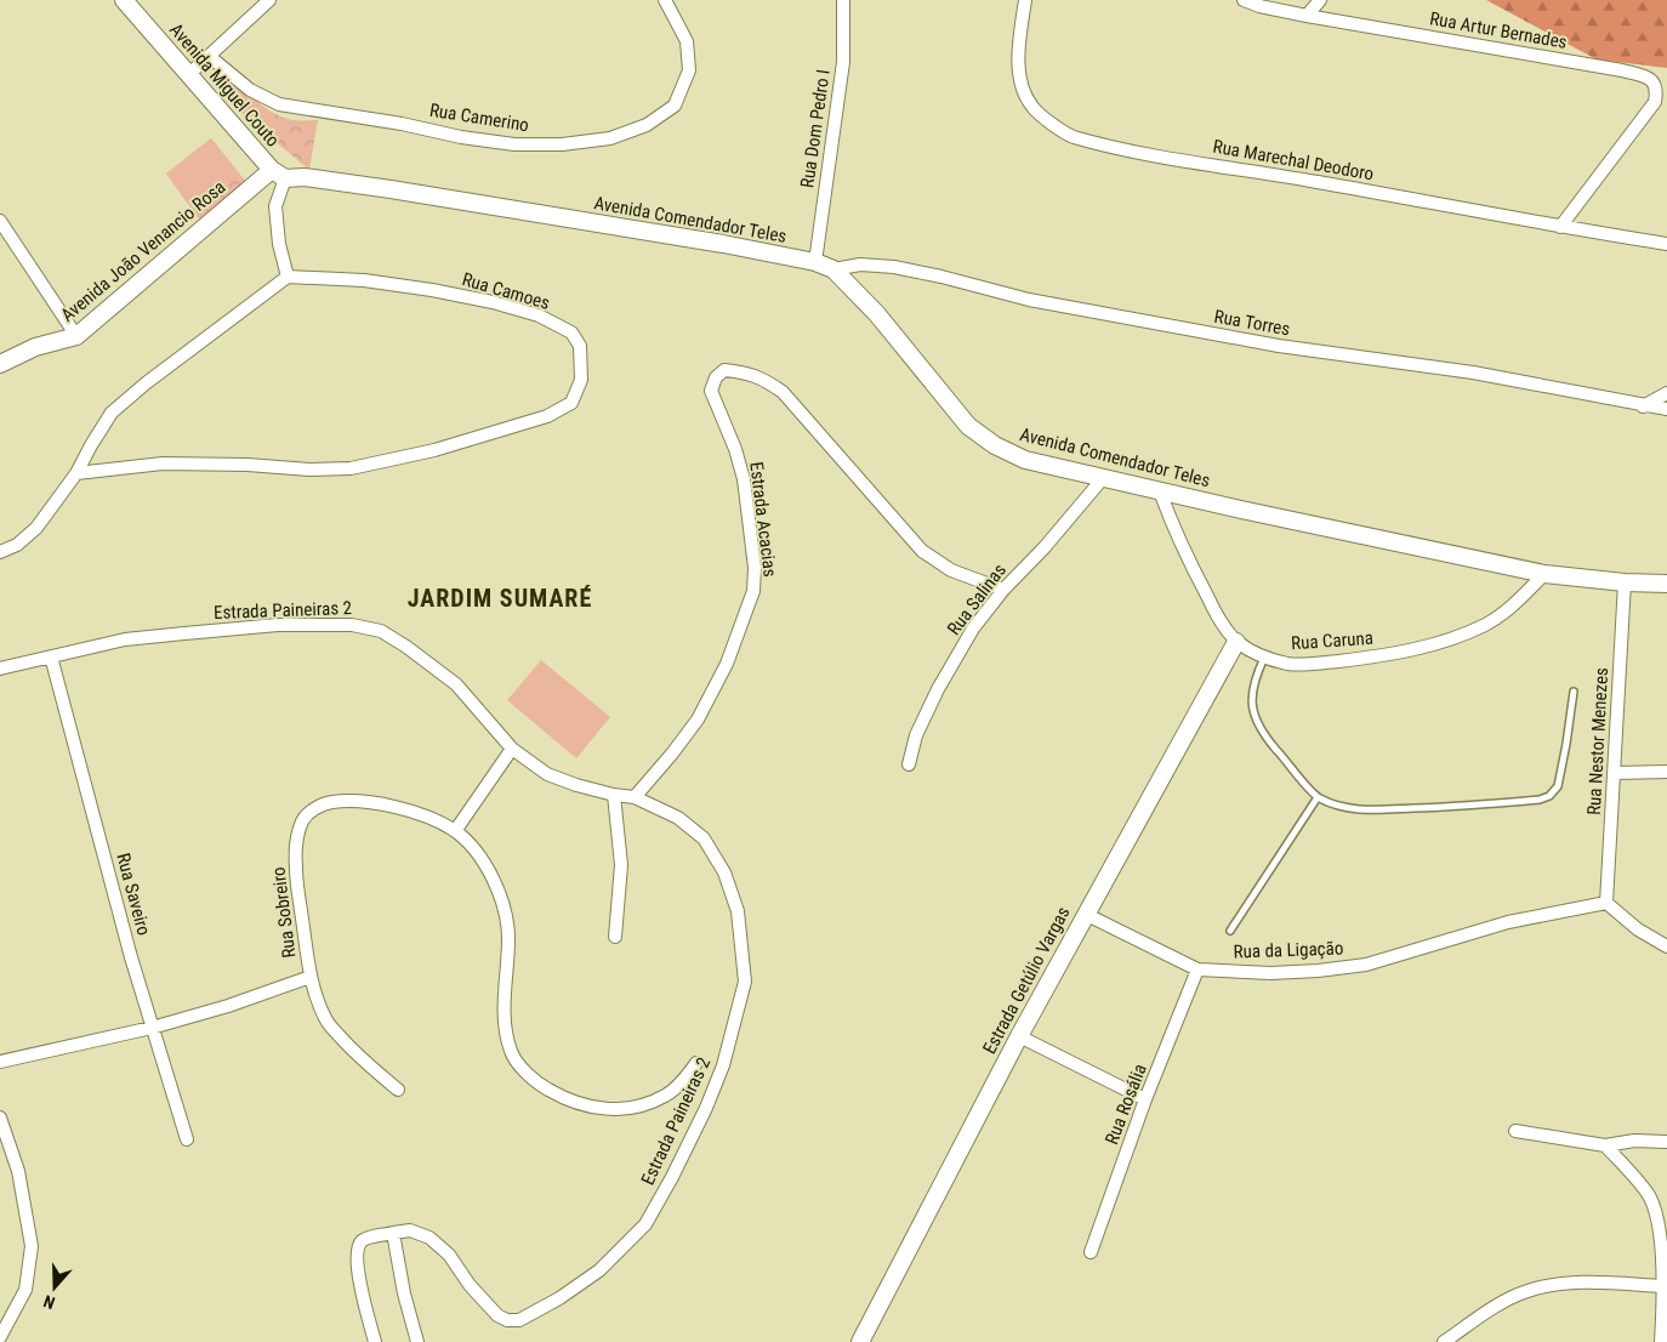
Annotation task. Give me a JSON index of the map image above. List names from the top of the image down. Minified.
{"streets":{"main road":["Avenida Miguel Couto","Avenida Comendador Teles","Avenida João Venancio Rosa","Estrada Getúlio Vargas"],"street":["Rua Artur Bernades","Rua Camerino","Rua Dom Pedro I","Rua Marechal Deodoro","Rua Camoes","Rua Torres","Estrada Acacias","Rua Salinas","Estrada Paineiras 2","Rua Caruna","Rua Nestor Menezes","Rua Saveiro","Rua Sobreiro","Rua da Ligação","Rua Rosália"]},"crossings":[["Rua Artur Bernades","Rua Marechal Deodoro"],["Avenida Miguel Couto","Avenida Comendador Teles"],["Avenida Miguel Couto","Avenida João Venancio Rosa"],["Rua Dom Pedro I","Avenida Comendador Teles"],["Avenida Comendador Teles","Avenida João Venancio Rosa"],["Avenida Comendador Teles","Rua Torres"],["Avenida Comendador Teles","Rua Salinas"],["Avenida Comendador Teles","Rua Caruna"],["Avenida Comendador Teles","Rua Nestor Menezes"],["Estrada Acacias","Rua Salinas"],["Estrada Acacias","Estrada Paineiras 2"],["Estrada Paineiras 2","Rua Saveiro"],["Rua Caruna","Estrada Getúlio Vargas"],["Rua Nestor Menezes","Rua da Ligação"],["Rua Saveiro","Rua Sobreiro"],["Rua da Ligação","Estrada Getúlio Vargas"],["Rua da Ligação","Rua Rosália"]],"districts":["JARDIM SUMARÉ"],"north":"bottom"}
